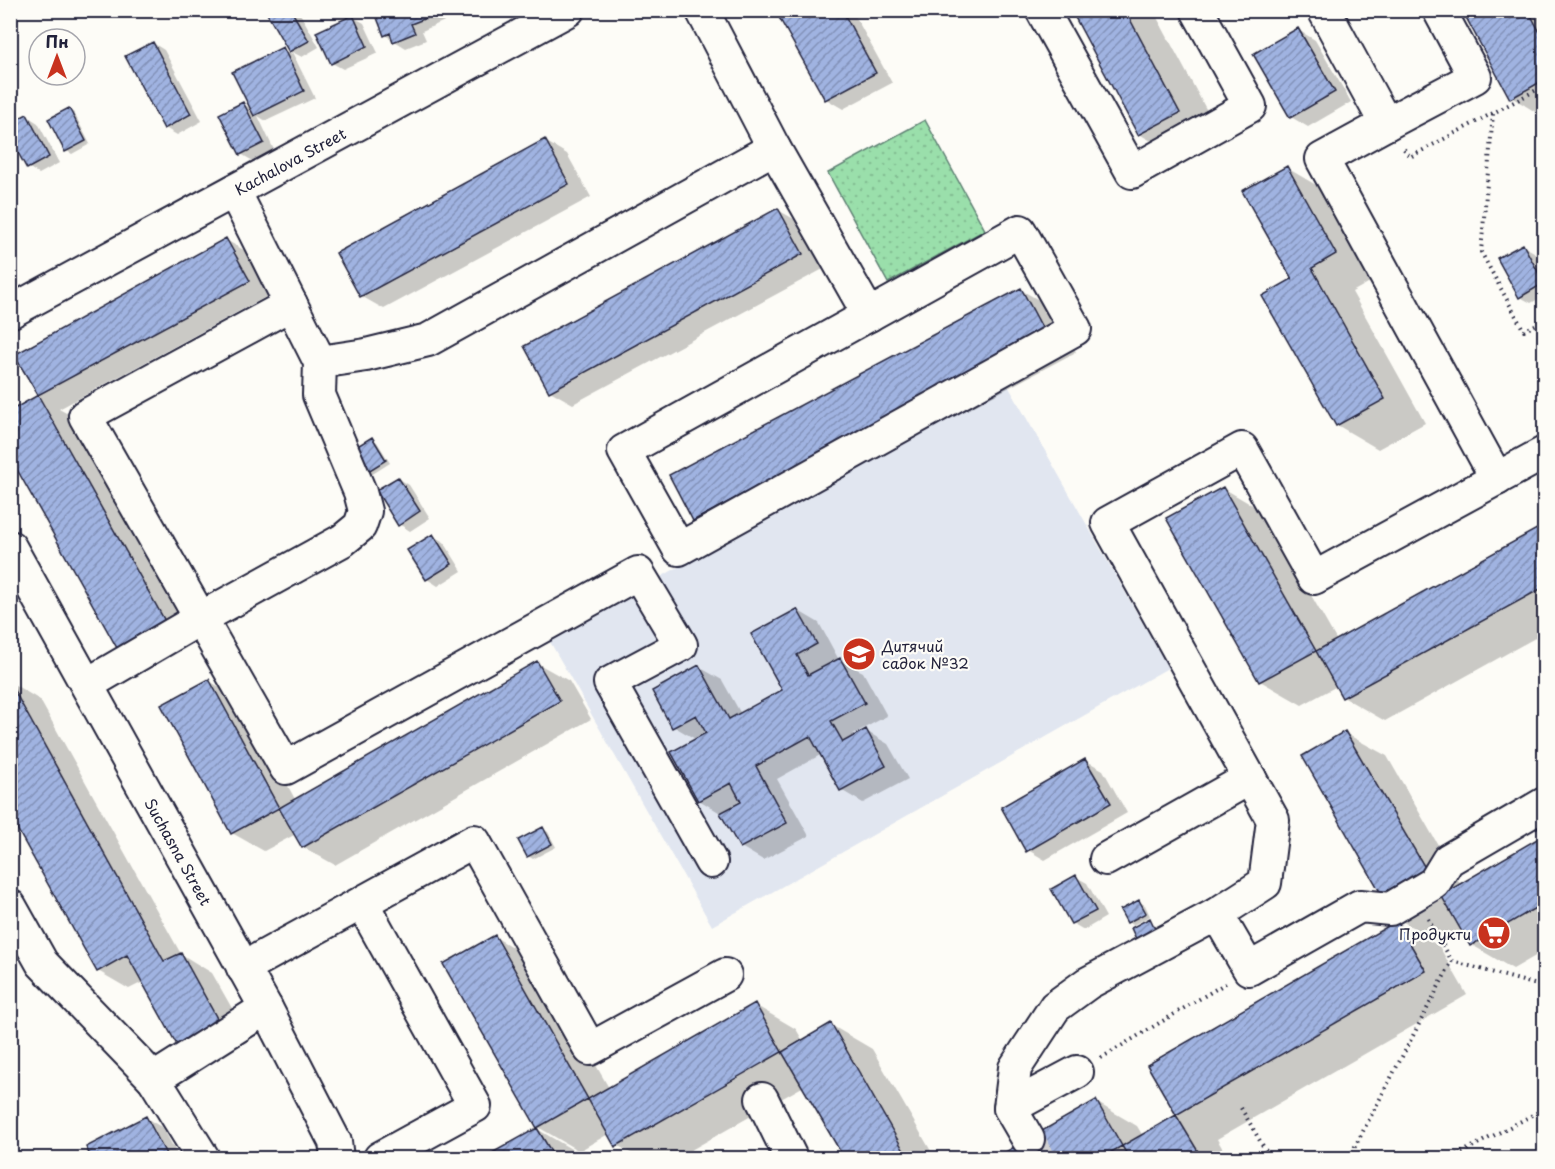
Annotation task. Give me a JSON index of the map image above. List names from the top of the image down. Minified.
{"streets":{"street":["Kachalova Street","Suchasna Street"]},"places":{"school or university":["Дитячий садок №32"],"supermarket":["Продукти"]},"north":"top"}
